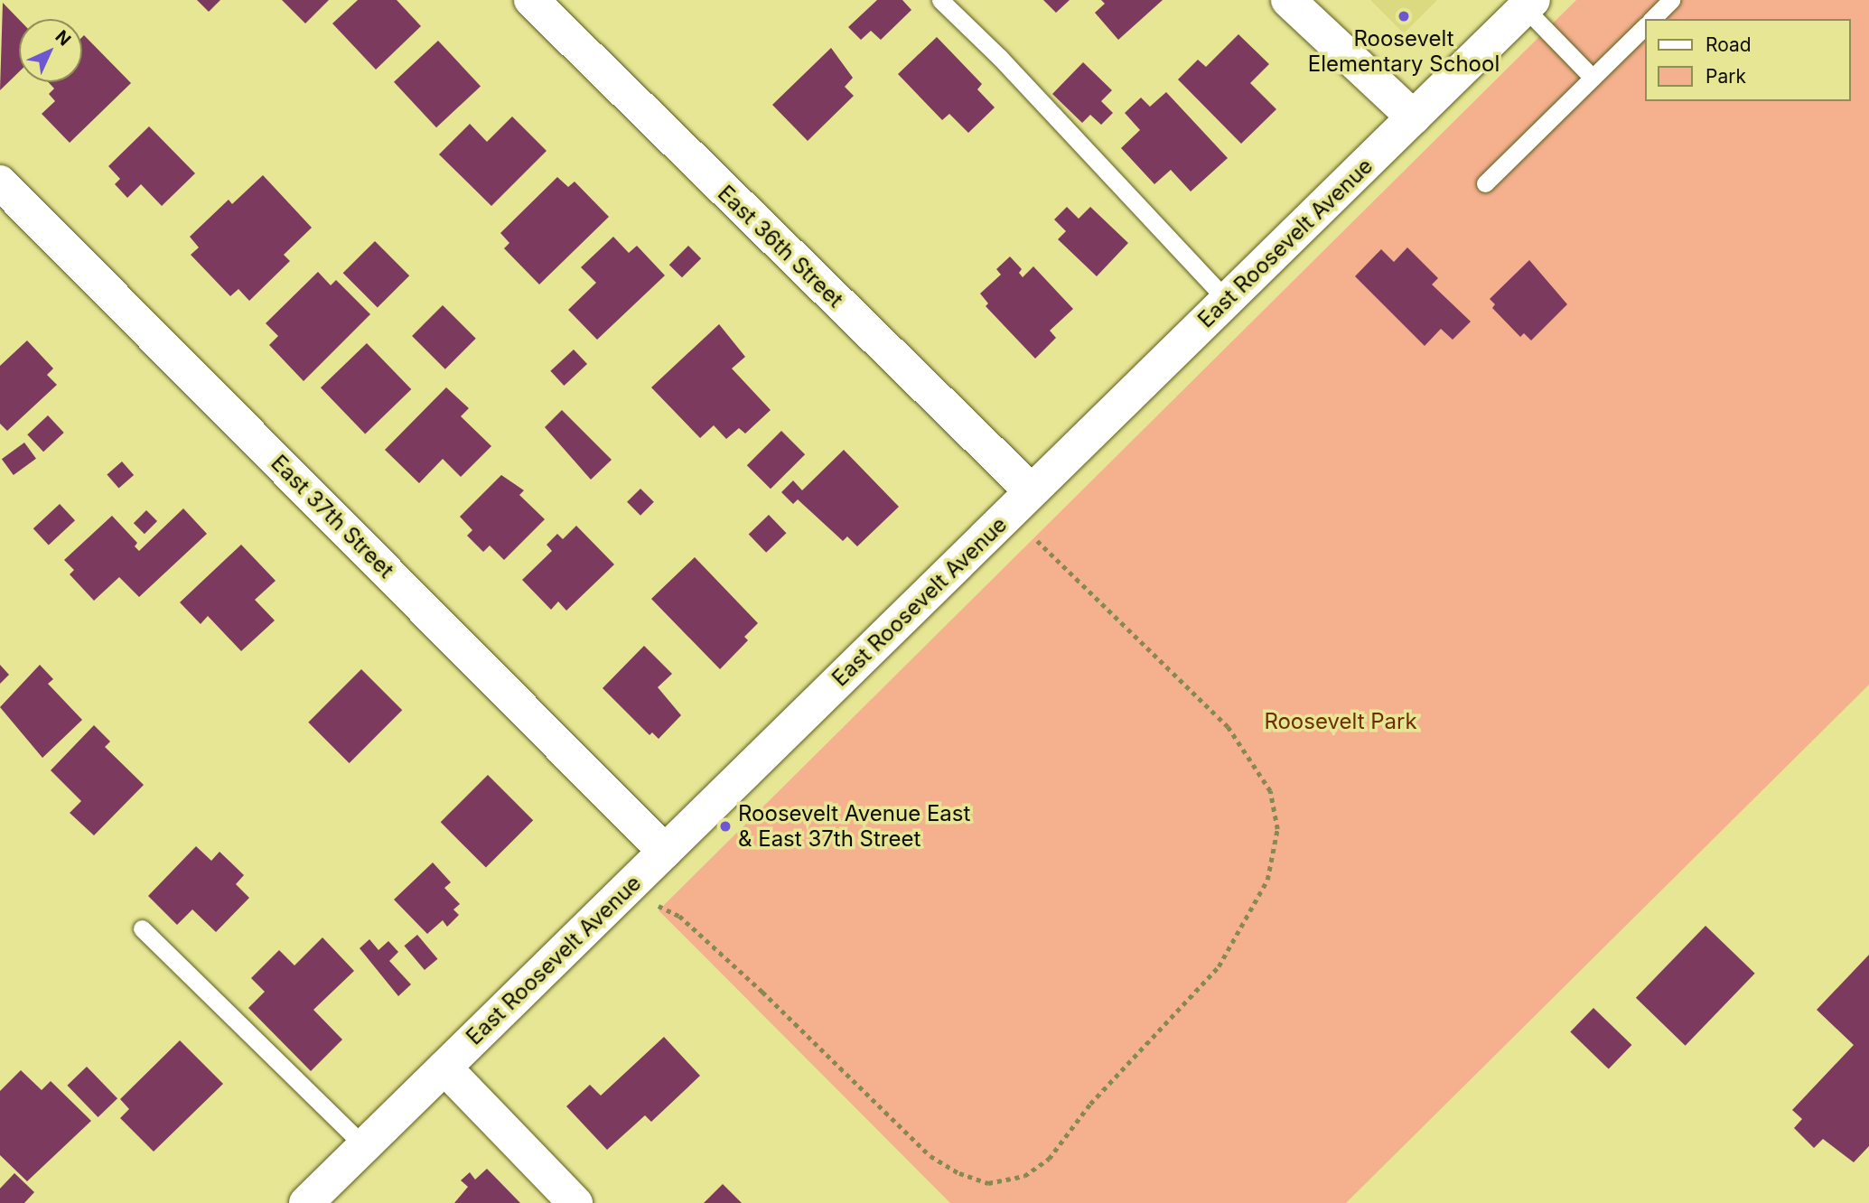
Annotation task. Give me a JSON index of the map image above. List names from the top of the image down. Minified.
{"streets":{"street":["East Roosevelt Avenue","East 36th Street","East 37th Street"]},"crossings":[["East Roosevelt Avenue","East 36th Street"],["East Roosevelt Avenue","East 37th Street"]],"parks":["Roosevelt Park"],"places":["Roosevelt Elementary School","Roosevelt Avenue East & East 37th Street"],"legend":["Road","Park"],"north":"top right"}
